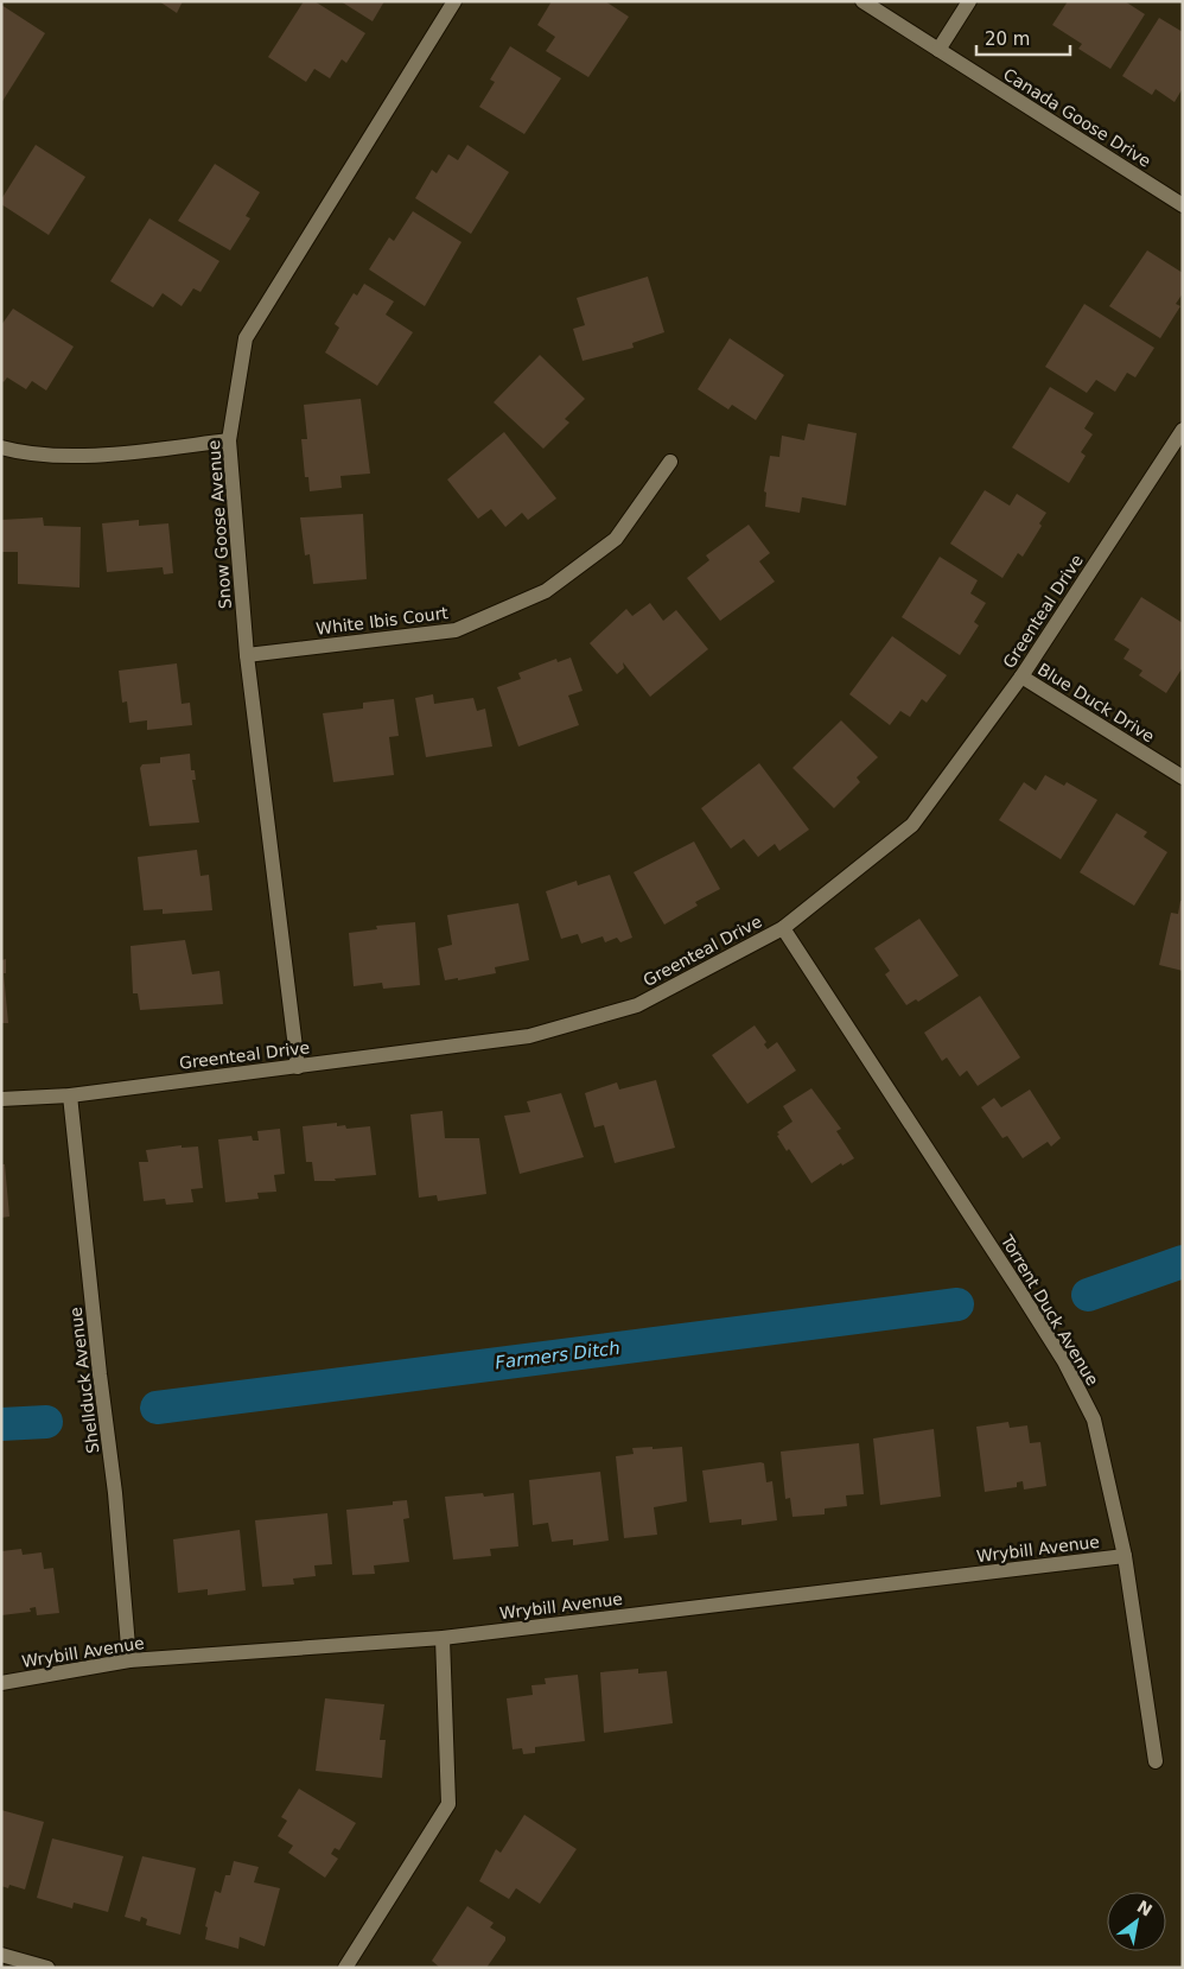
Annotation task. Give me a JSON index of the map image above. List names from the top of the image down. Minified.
{"streets":{"street":["Canada Goose Drive","Snow Goose Avenue","Greenteal Drive","White Ibis Court","Blue Duck Drive","Torrent Duck Avenue","Shellduck Avenue","Wrybill Avenue"]},"crossings":[["Snow Goose Avenue","Greenteal Drive"],["Snow Goose Avenue","White Ibis Court"],["Greenteal Drive","Blue Duck Drive"],["Greenteal Drive","Torrent Duck Avenue"],["Greenteal Drive","Shellduck Avenue"],["Torrent Duck Avenue","Wrybill Avenue"],["Shellduck Avenue","Wrybill Avenue"]],"water":["Farmers Ditch"],"scale_bar":"20 m","north":"top right"}
